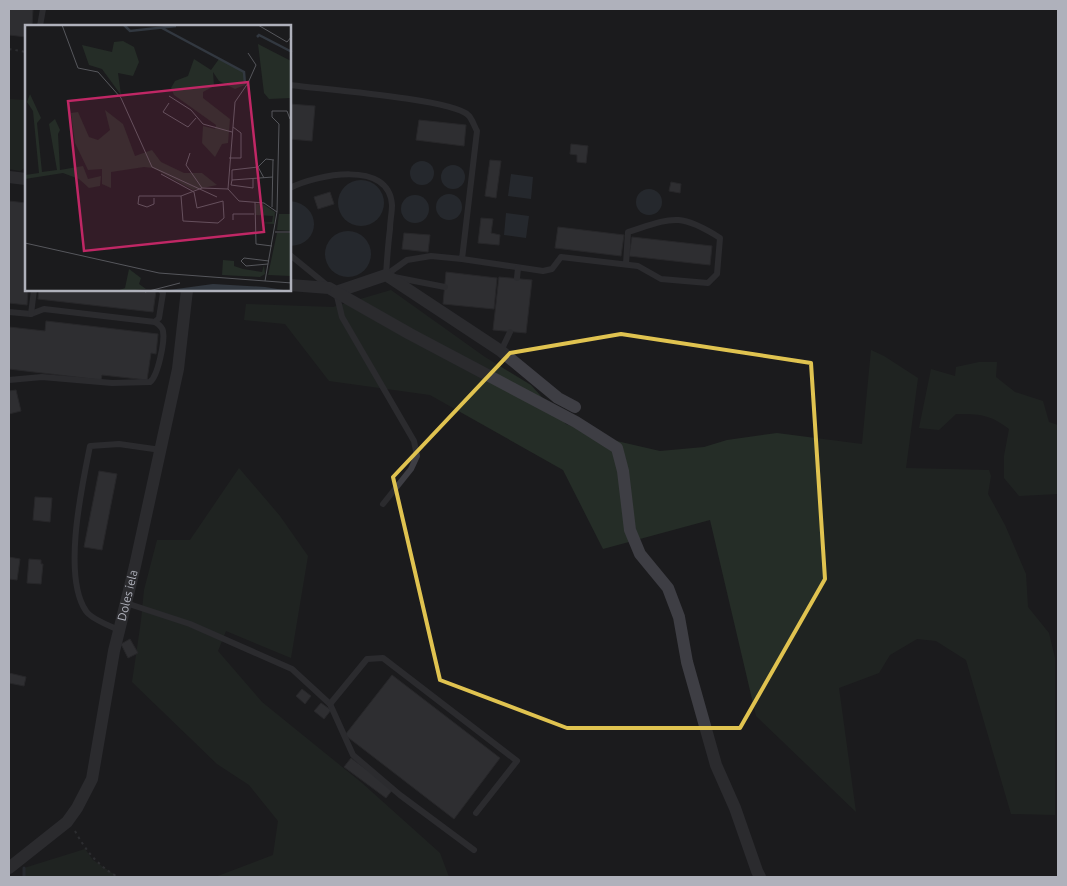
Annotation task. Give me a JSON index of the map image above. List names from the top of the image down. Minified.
{"streets":{"street":["Doles iela"]}}
